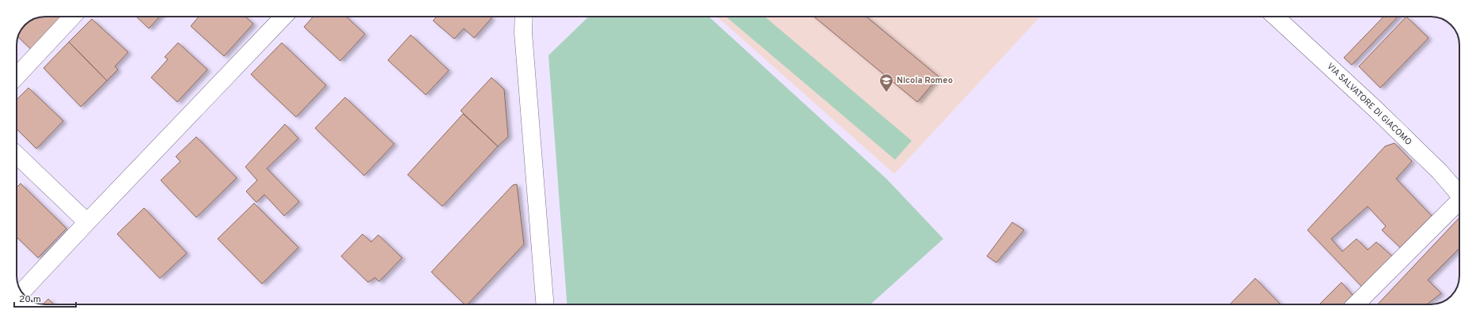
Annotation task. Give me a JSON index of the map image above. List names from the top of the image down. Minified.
{"streets":{"street":["VIA SALVATORE DI GIACOMO"]},"places":{"school or university":["Nicola Romeo"]},"scale_bar":"20 m"}
